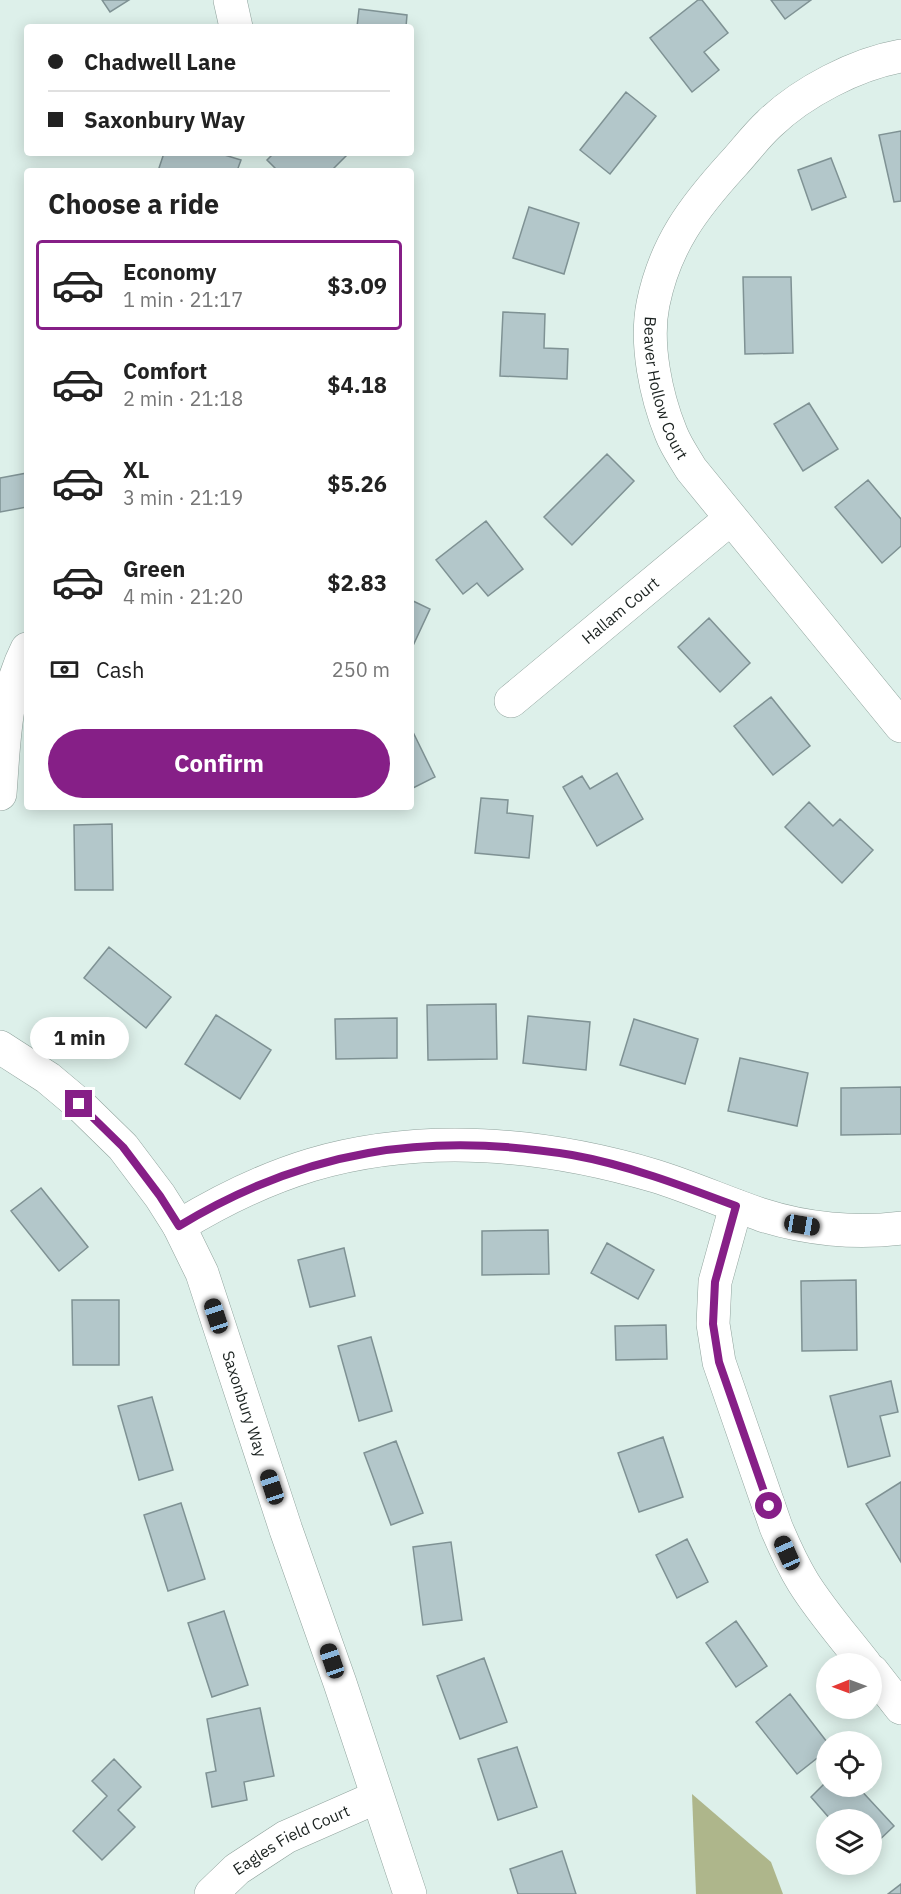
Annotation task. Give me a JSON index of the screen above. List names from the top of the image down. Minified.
{"streets":{"street":["Beaver Hollow Court","Hallam Court","Saxonbury Way","Eagles Field Court"]},"crossings":[["Beaver Hollow Court","Hallam Court"],["Saxonbury Way","Eagles Field Court"]],"north":"left","page":{"banner":["Chadwell Lane","Saxonbury Way"],"heading":"Choose a ride","list":[{"name":"Economy","note":"1 min · 21:17","value":"$3.09"},{"name":"Comfort","note":"2 min · 21:18","value":"$4.18"},{"name":"XL","note":"3 min · 21:19","value":"$5.26"},{"name":"Green","note":"4 min · 21:20","value":"$2.83"}],"pay":["Cash","250 m"],"buttons":"Confirm","bubble":"1 min"}}
